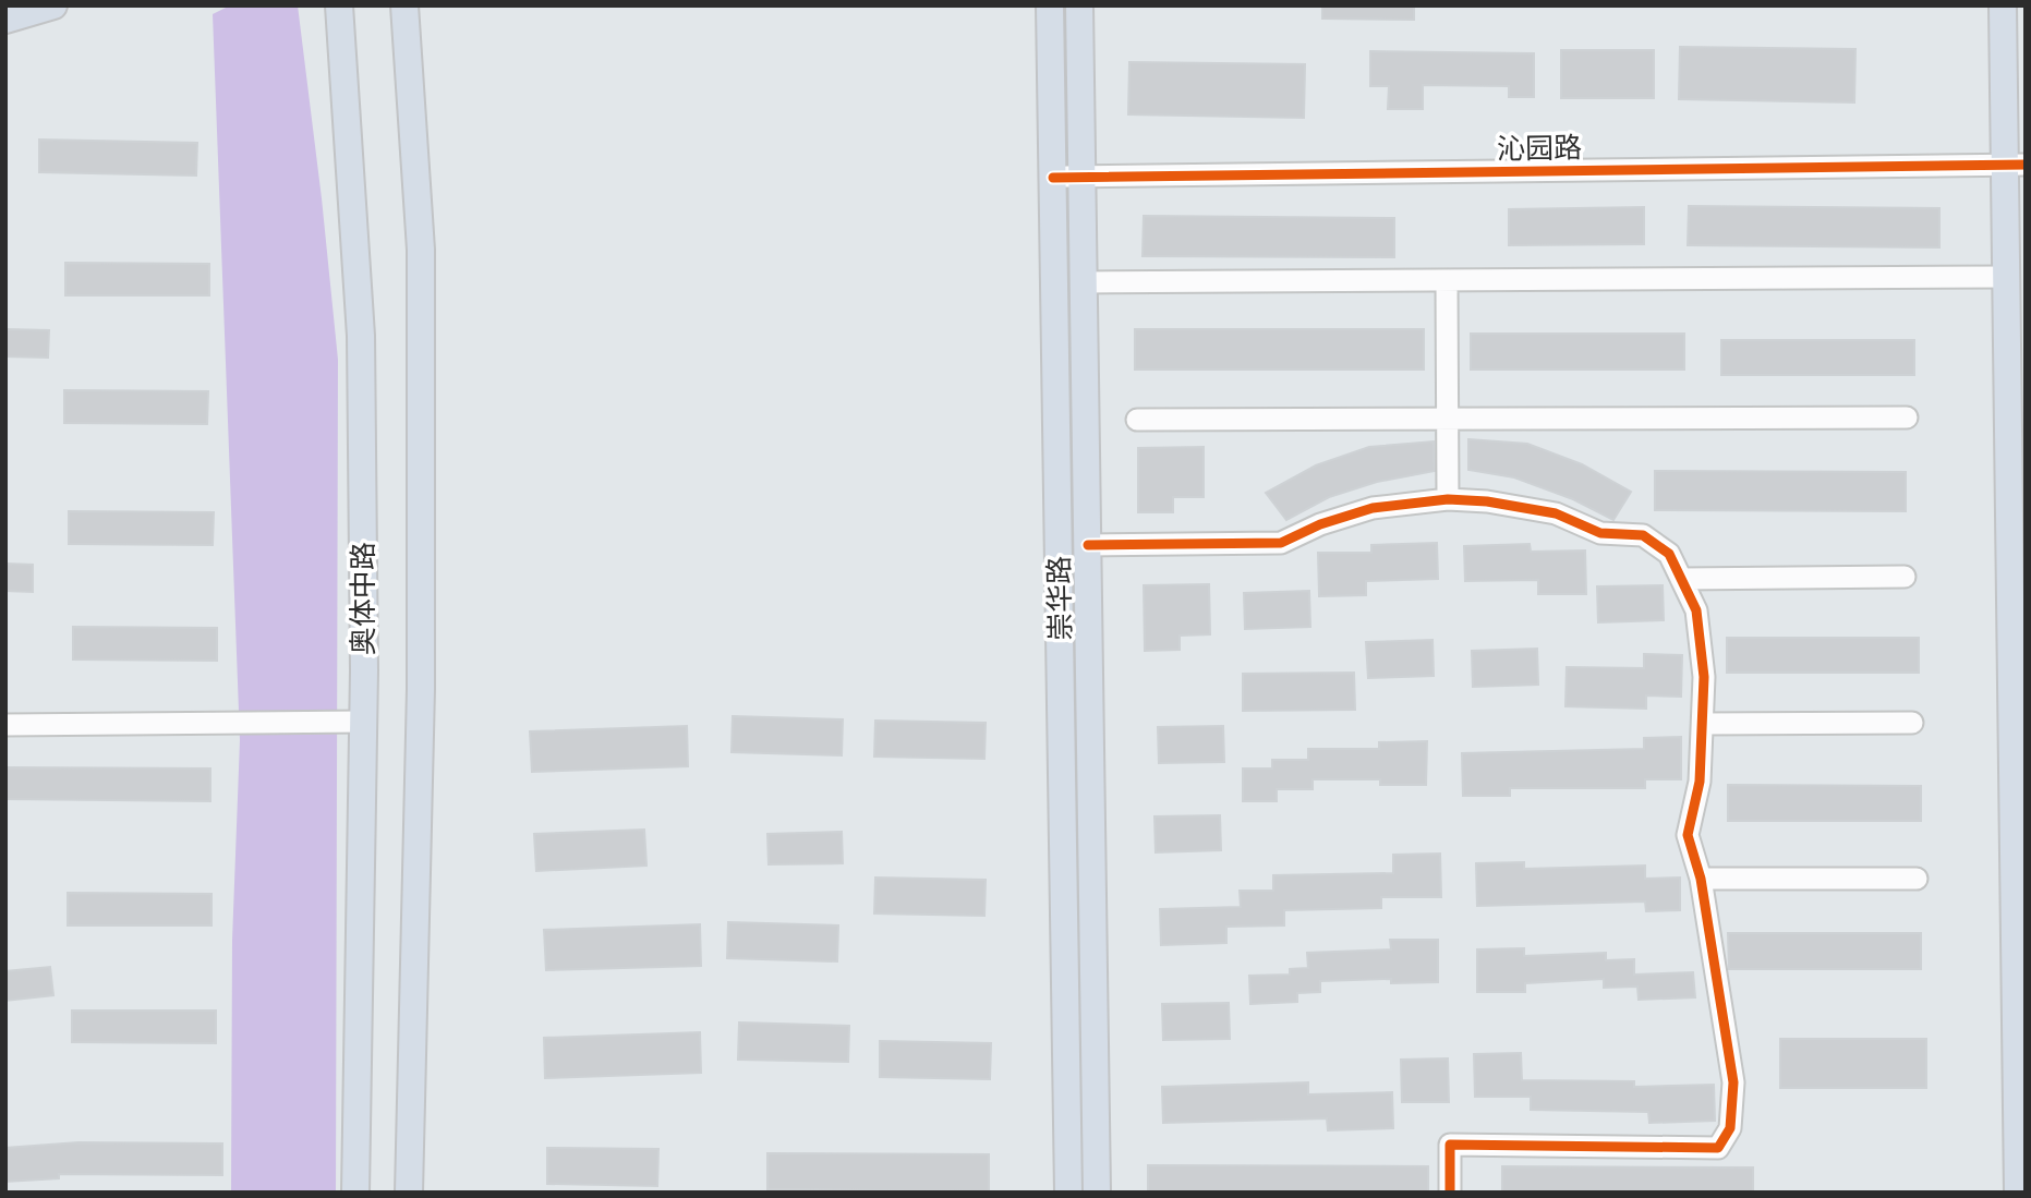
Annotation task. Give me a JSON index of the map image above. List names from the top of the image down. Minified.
{"streets":{"main road":["奥体中路","崇华路"],"street":["沁园路"]},"crossings":[["沁园路","崇华路"]]}
